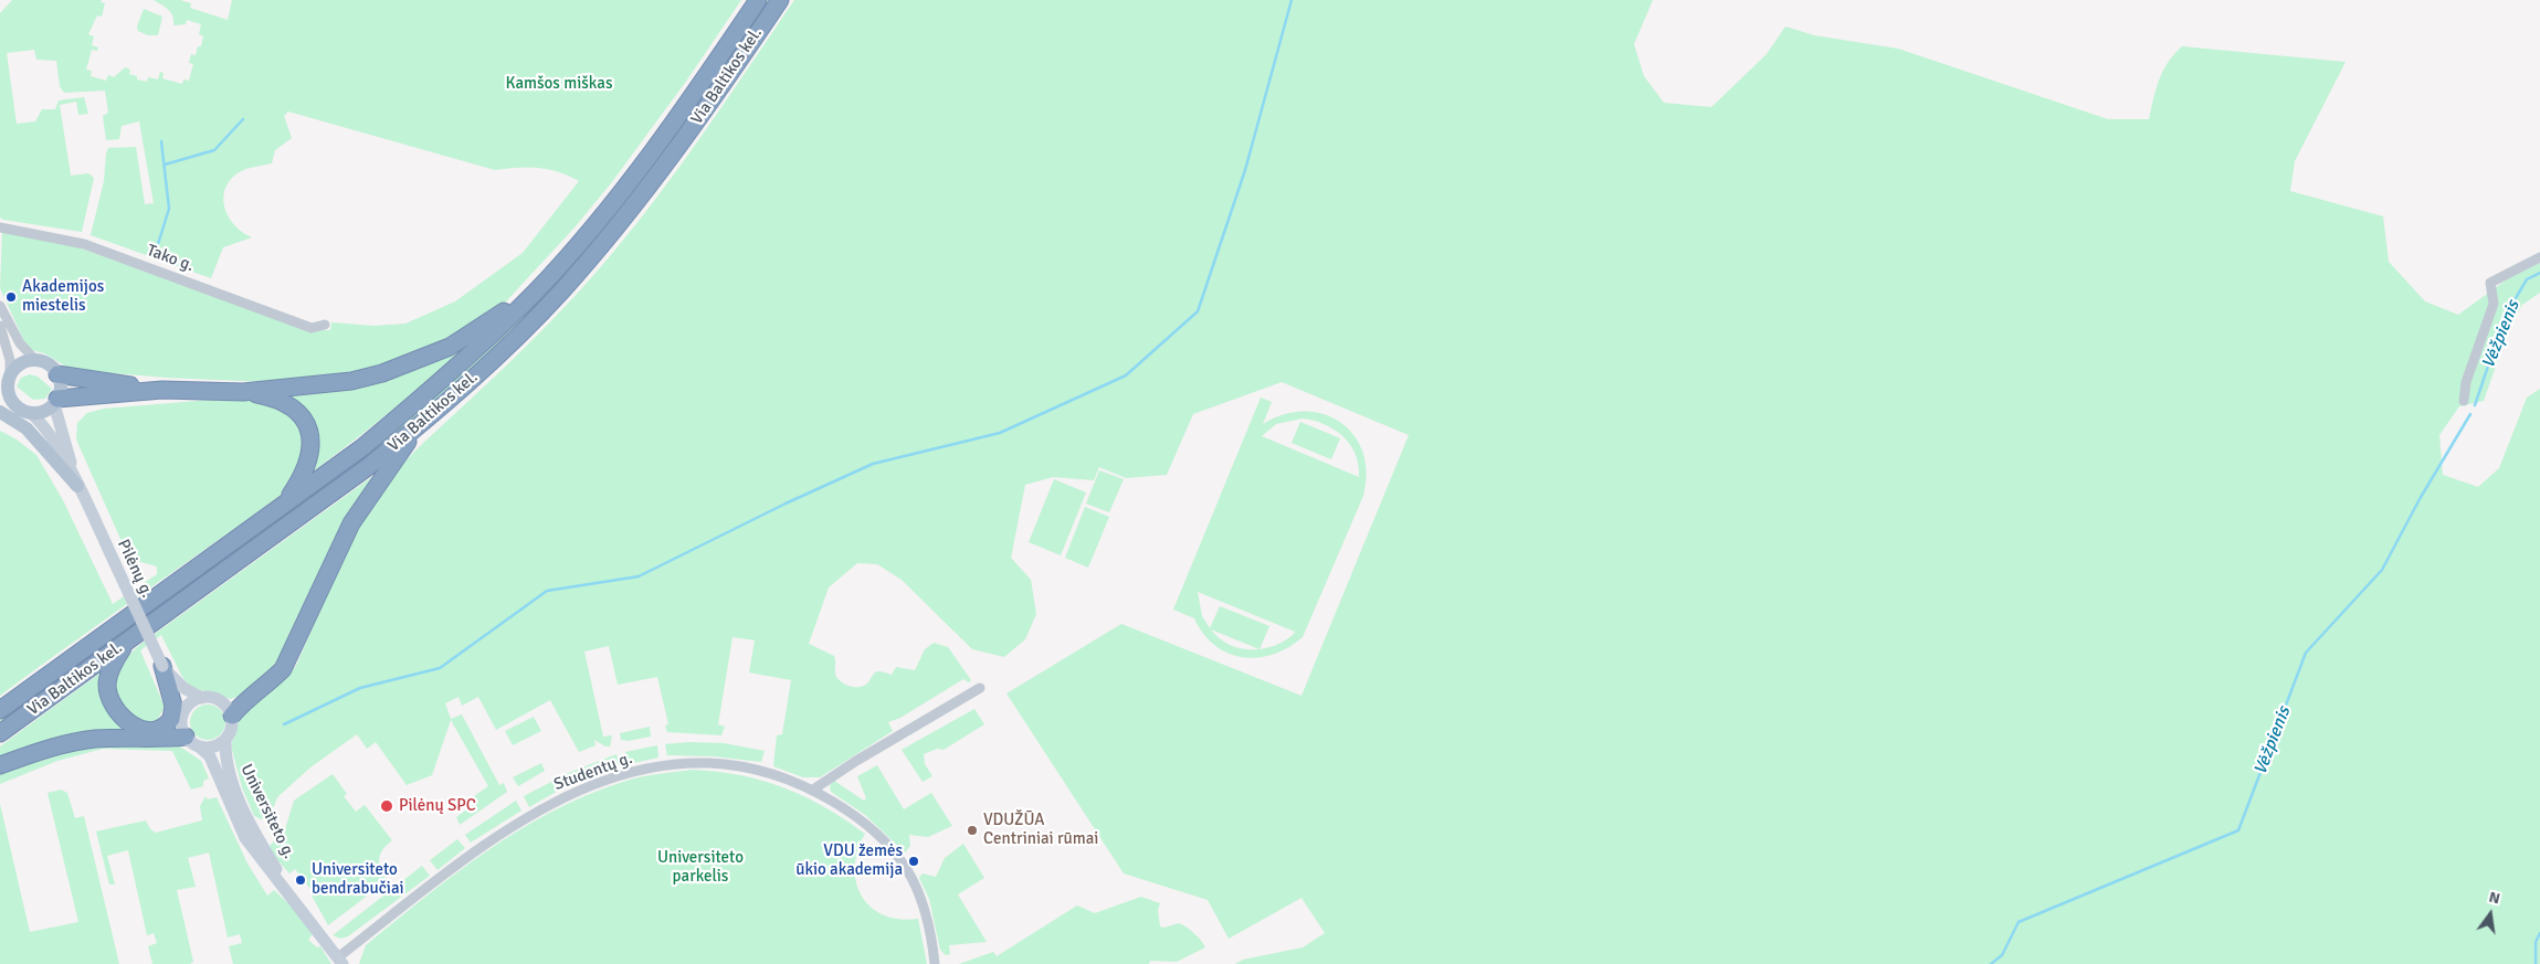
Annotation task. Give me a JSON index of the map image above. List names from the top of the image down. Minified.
{"streets":{"highway":["Via Baltikos kel."],"main road":["Pilėnų g.","Universiteto g."],"street":["Tako g.","Studentų g."]},"crossings":[["Pilėnų g.","Universiteto g."],["Studentų g.","Universiteto g."]],"water":["Vėžpienis"],"parks":["Kamšos miškas","Universiteto parkelis"],"places":["Akademijos miestelis","Pilėnų SPC","VDUŽŪA Centriniai rūmai","VDU žemės ūkio akademija","Universiteto bendrabučiai"],"north":"top"}
